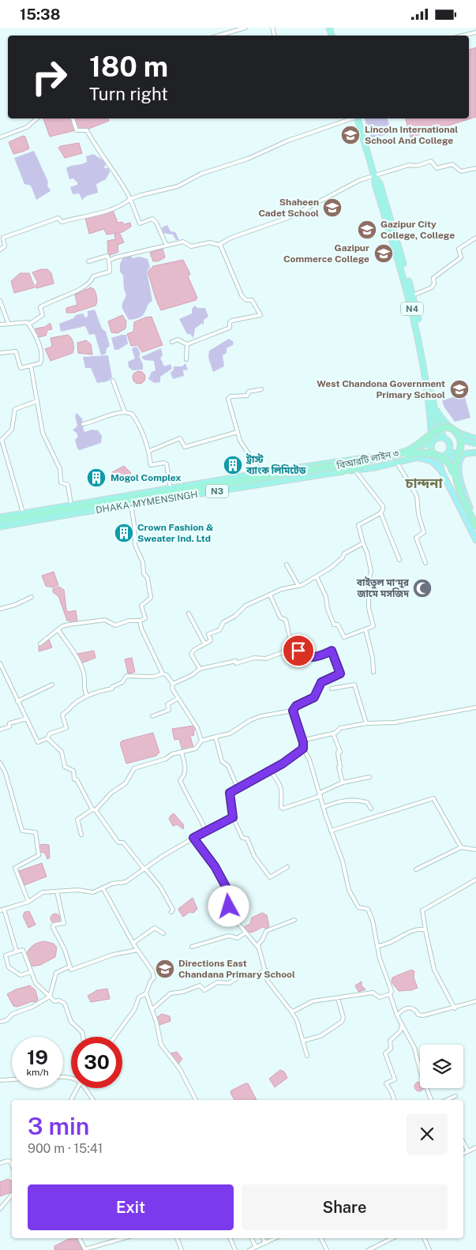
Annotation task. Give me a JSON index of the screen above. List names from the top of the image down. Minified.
{"streets":{"highway":["N4","বিআরটি লাইন ৩","N3","DHAKA-MYMENSINGH"]},"crossings":[["N4","N3"],["N4","DHAKA-MYMENSINGH"],["বিআরটি লাইন ৩","DHAKA-MYMENSINGH"],["N3","DHAKA-MYMENSINGH"]],"districts":["চান্দনা"],"places":{"school or university":["Lincoln International School And College","Shaheen Cadet School","Gazipur City College, College","Gazipur Commerce College","West Chandona Government Primary School","Directions East Chandana Primary School"],"building":["ট্রাস্ট ব্যাংক লিমিটেড","Mogol Complex","Crown Fashion & Sweater Ind. Ltd"],"mosque":["বাইতুল মা'মুর জামে মসজিদ"]},"page":{"status":"15:38","turn":["180 m","Turn right"],"speed":"19 km/h","limit":"30","heading":["3 min","900 m · 15:41"],"buttons":["Exit","Share"]}}
